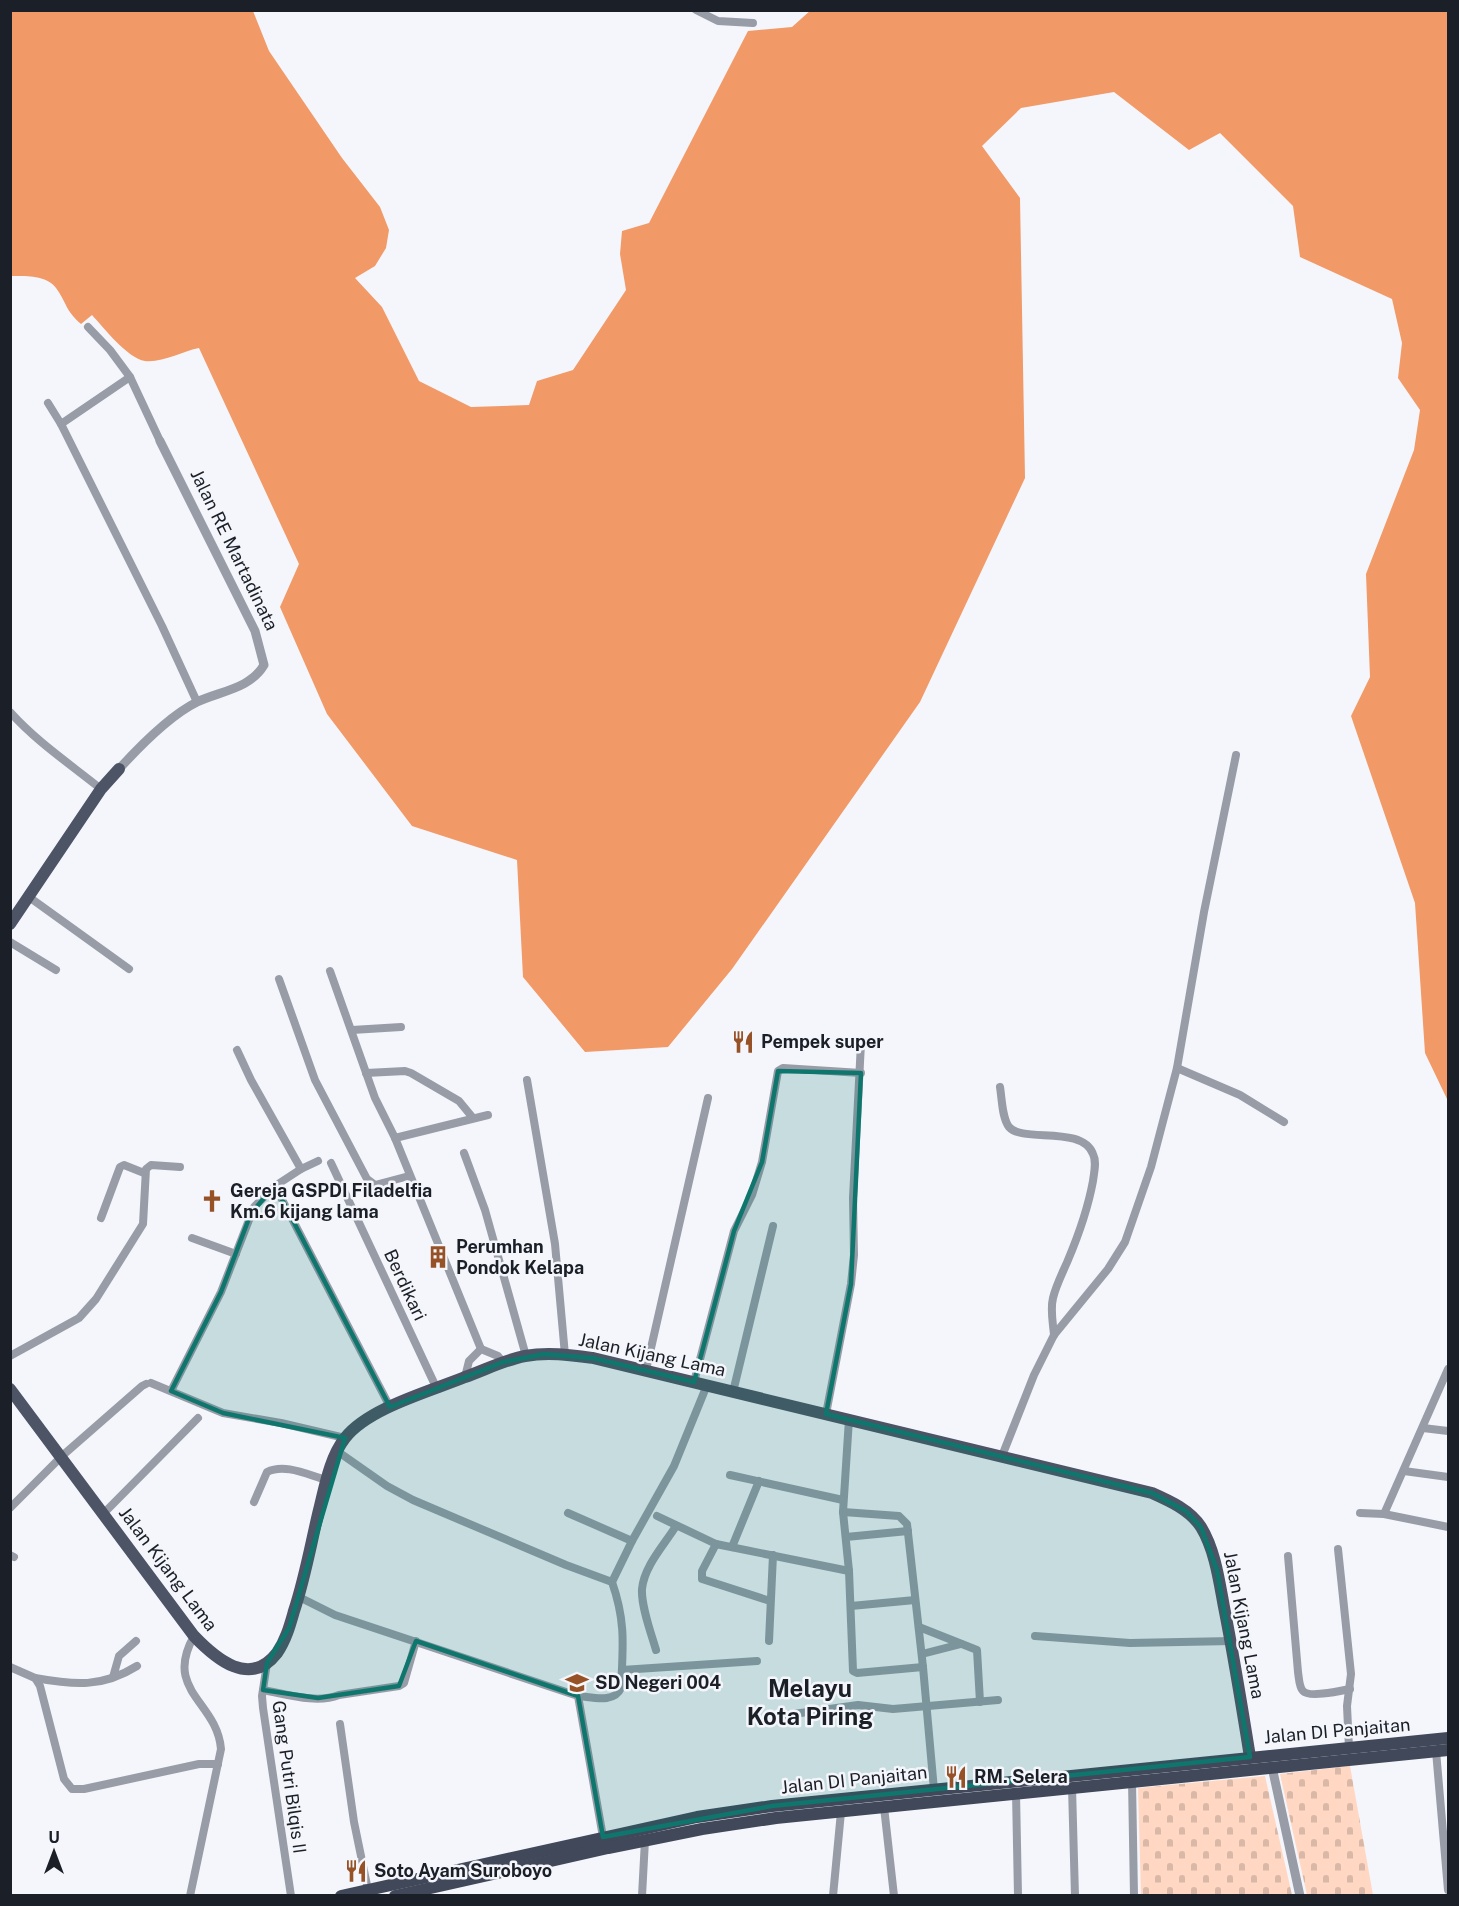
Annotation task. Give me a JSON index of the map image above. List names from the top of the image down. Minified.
{"streets":{"highway":["Jalan DI Panjaitan"],"main road":["Jalan RE Martadinata","Jalan Kijang Lama"],"street":["Berdikari","Gang Putri Bilqis II"]},"crossings":[["Berdikari","Jalan Kijang Lama"],["Jalan Kijang Lama","Jalan DI Panjaitan"],["Jalan Kijang Lama","Gang Putri Bilqis II"]],"districts":["Melayu Kota Piring"],"places":{"restaurant":["Pempek super","RM. Selera","Soto Ayam Suroboyo"],"church":["Gereja GSPDI Filadelfia Km.6 kijang lama"],"building":["Perumhan Pondok Kelapa"],"school or university":["SD Negeri 004"]},"north":"top"}
